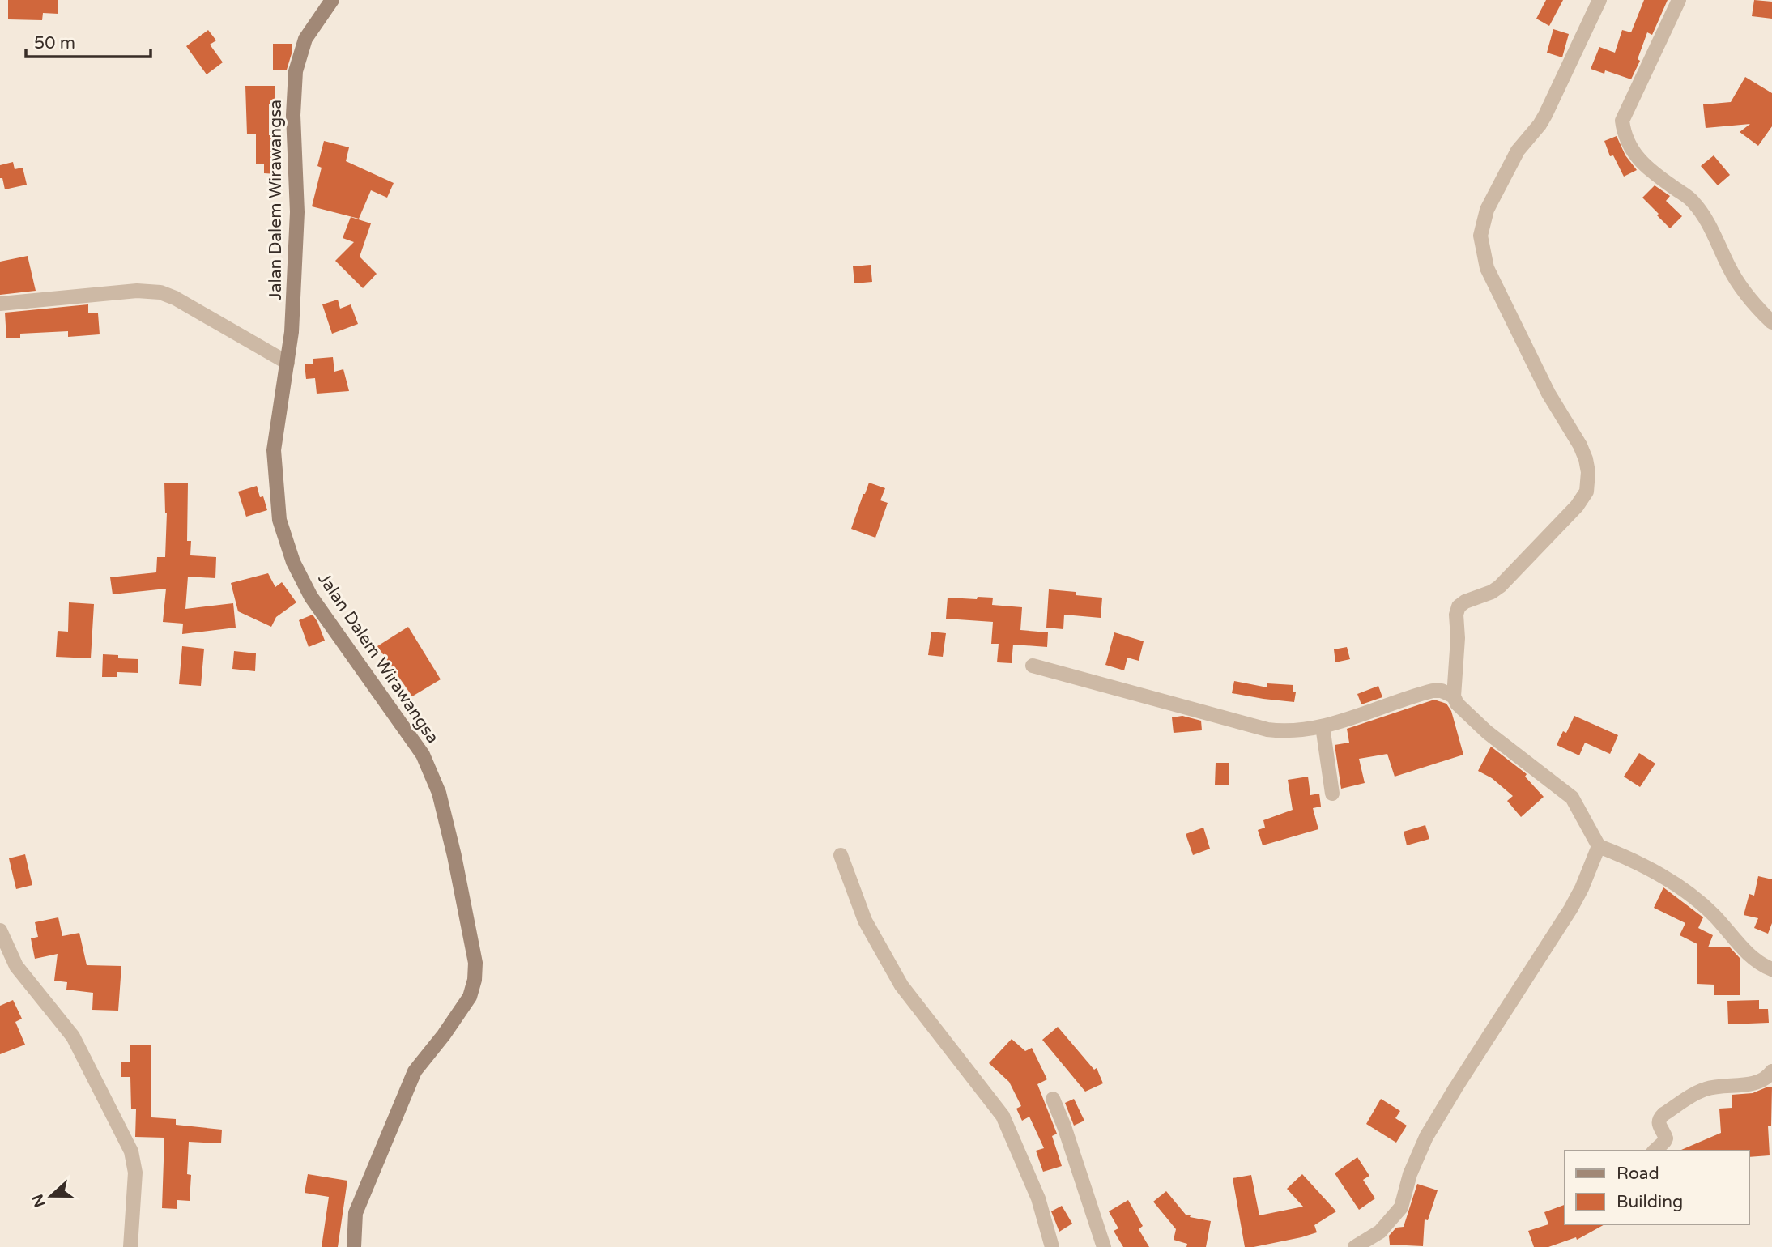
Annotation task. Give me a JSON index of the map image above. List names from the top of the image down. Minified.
{"streets":{"street":["Jalan Dalem Wirawangsa"]},"legend":["Road","Building"],"scale_bar":"50 m","north":"left"}
